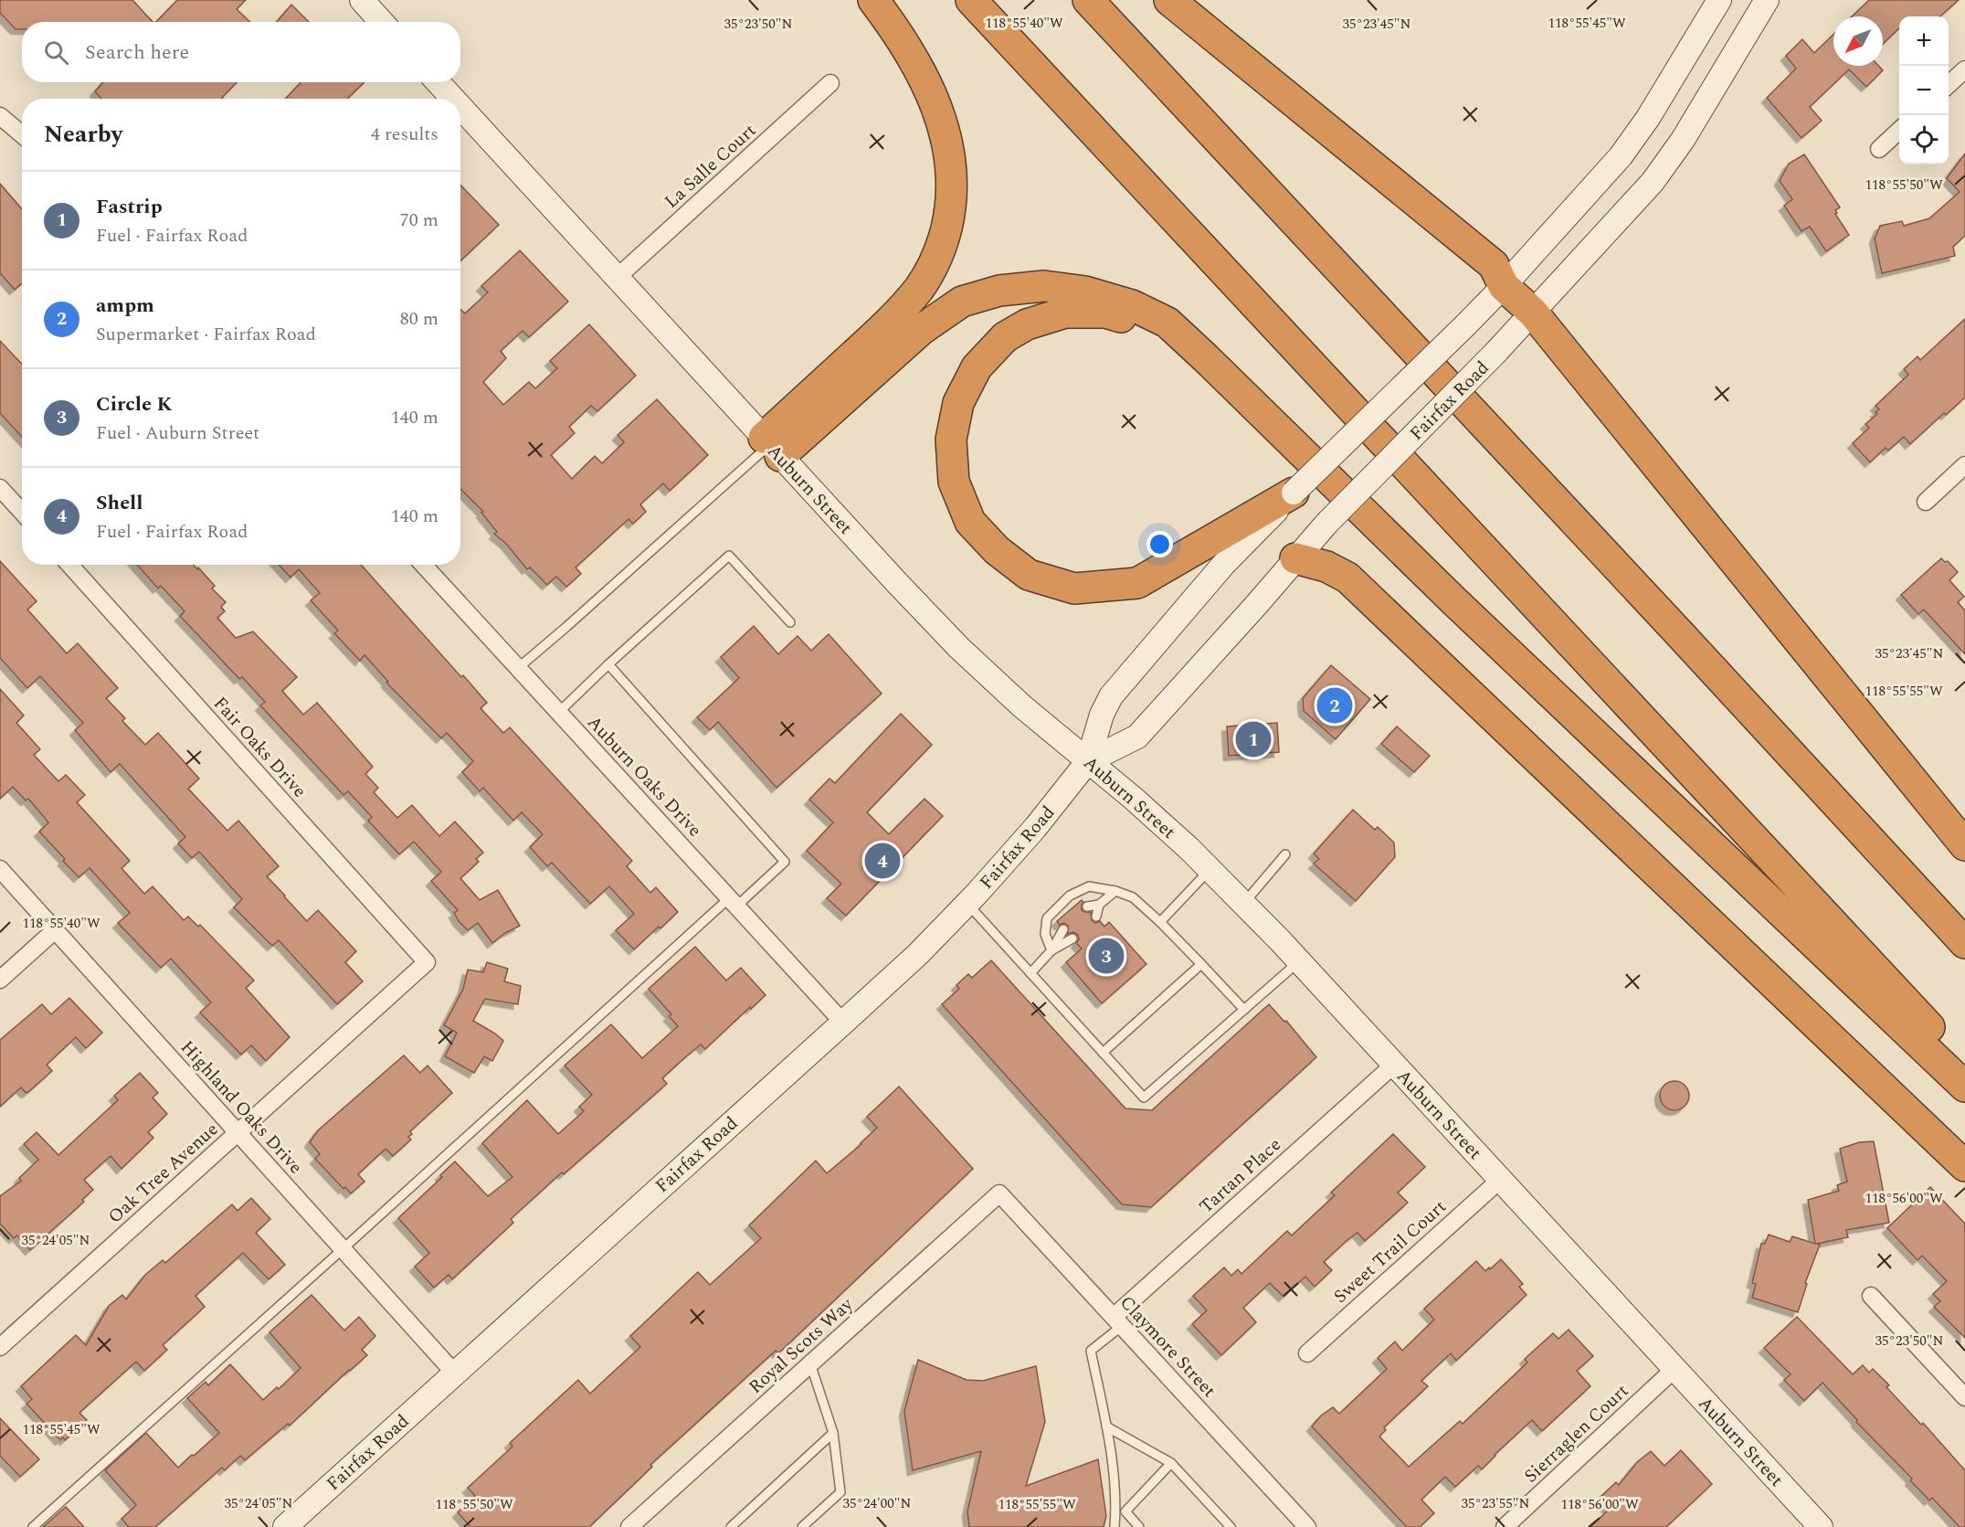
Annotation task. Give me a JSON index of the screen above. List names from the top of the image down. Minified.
{"streets":{"main road":["Fairfax Road","Auburn Street"],"street":["La Salle Court","Fair Oaks Drive","Auburn Oaks Drive","Highland Oaks Drive","Oak Tree Avenue","Tartan Place","Sweet Trail Court","Royal Scots Way","Claymore Street","Sierraglen Court"]},"crossings":[["La Salle Court","Auburn Street"],["Fairfax Road","Auburn Street"],["Fairfax Road","Auburn Oaks Drive"],["Fairfax Road","Highland Oaks Drive"],["Auburn Street","Tartan Place"],["Auburn Street","Sweet Trail Court"],["Auburn Street","Sierraglen Court"],["Fair Oaks Drive","Oak Tree Avenue"],["Highland Oaks Drive","Oak Tree Avenue"],["Tartan Place","Claymore Street"],["Royal Scots Way","Claymore Street"]],"north":"bottom left","page":{"map_buttons":["+","−"],"search":"Search here","heading":["Nearby","4 results"],"list":[{"mark":"1","name":"Fastrip","note":"Fuel · Fairfax Road","value":"70 m"},{"mark":"2","name":"ampm","note":"Supermarket · Fairfax Road","value":"80 m"},{"mark":"3","name":"Circle K","note":"Fuel · Auburn Street","value":"140 m"},{"mark":"4","name":"Shell","note":"Fuel · Fairfax Road","value":"140 m"}],"pins":["2","1","4","3"]},"coordinates":["118°55'40\"W","118°55'45\"W","35°23'50\"N","35°23'45\"N","118°55'50\"W","118°55'55\"W","118°56'00\"W","35°24'05\"N","35°24'00\"N","35°23'55\"N"]}
